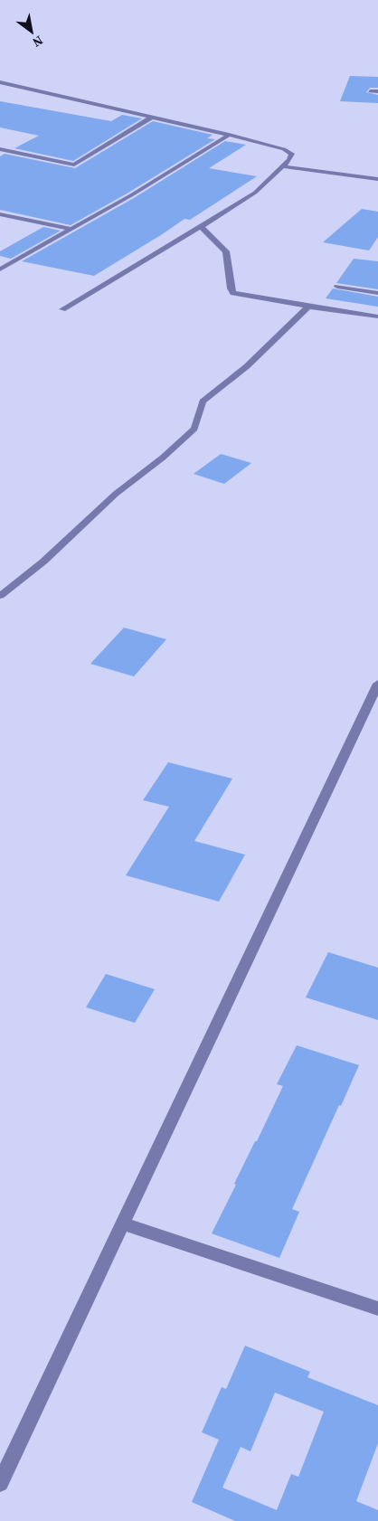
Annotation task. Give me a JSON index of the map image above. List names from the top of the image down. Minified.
{"north":"bottom right"}
